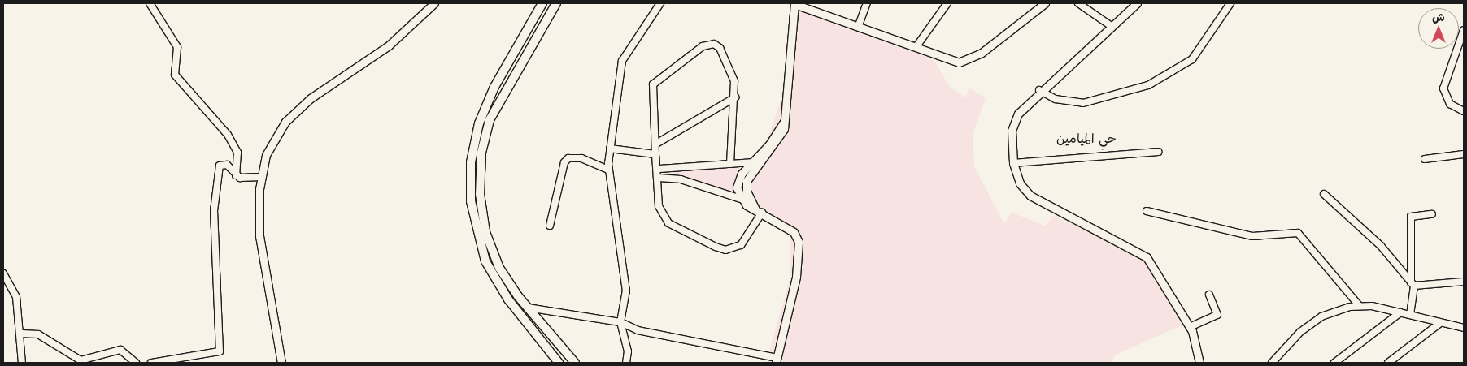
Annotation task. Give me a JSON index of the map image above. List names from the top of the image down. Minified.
{"districts":["حي الميامين"],"north":"top"}
